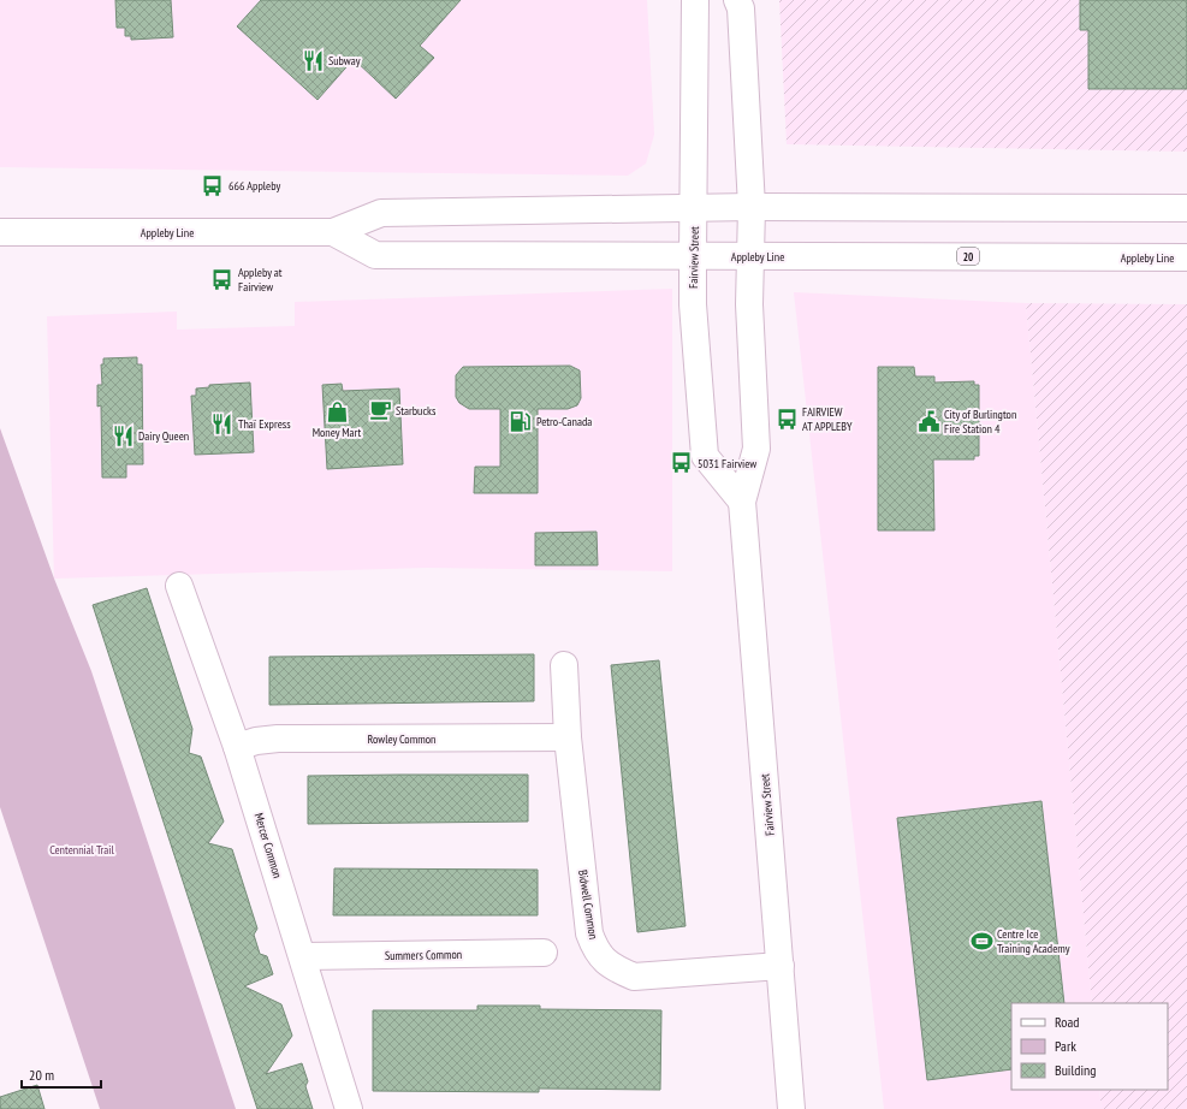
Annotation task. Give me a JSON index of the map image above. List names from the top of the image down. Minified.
{"streets":{"street":["Appleby Line","20","Fairview Street","Rowley Common","Mercer Common","Bidwell Common","Summers Common"]},"crossings":[["Appleby Line","Fairview Street"],["Fairview Street","Bidwell Common"],["Rowley Common","Mercer Common"],["Rowley Common","Bidwell Common"],["Mercer Common","Summers Common"]],"parks":["Centennial Trail"],"places":{"restaurant":["Subway","Thaï Express","Dairy Queen"],"bus stop":["666 Appleby","Appleby at Fairview","FAIRVIEW AT APPLEBY","5031 Fairview"],"cafe":["Starbucks"],"shop":["Money Mart"],"fuel station":["Petro-Canada"],"public building":["City of Burlington Fire Station 4"],"sports":["Centre Ice Training Academy"]},"legend":["Road","Park","Building"],"scale_bar":"20 m"}
